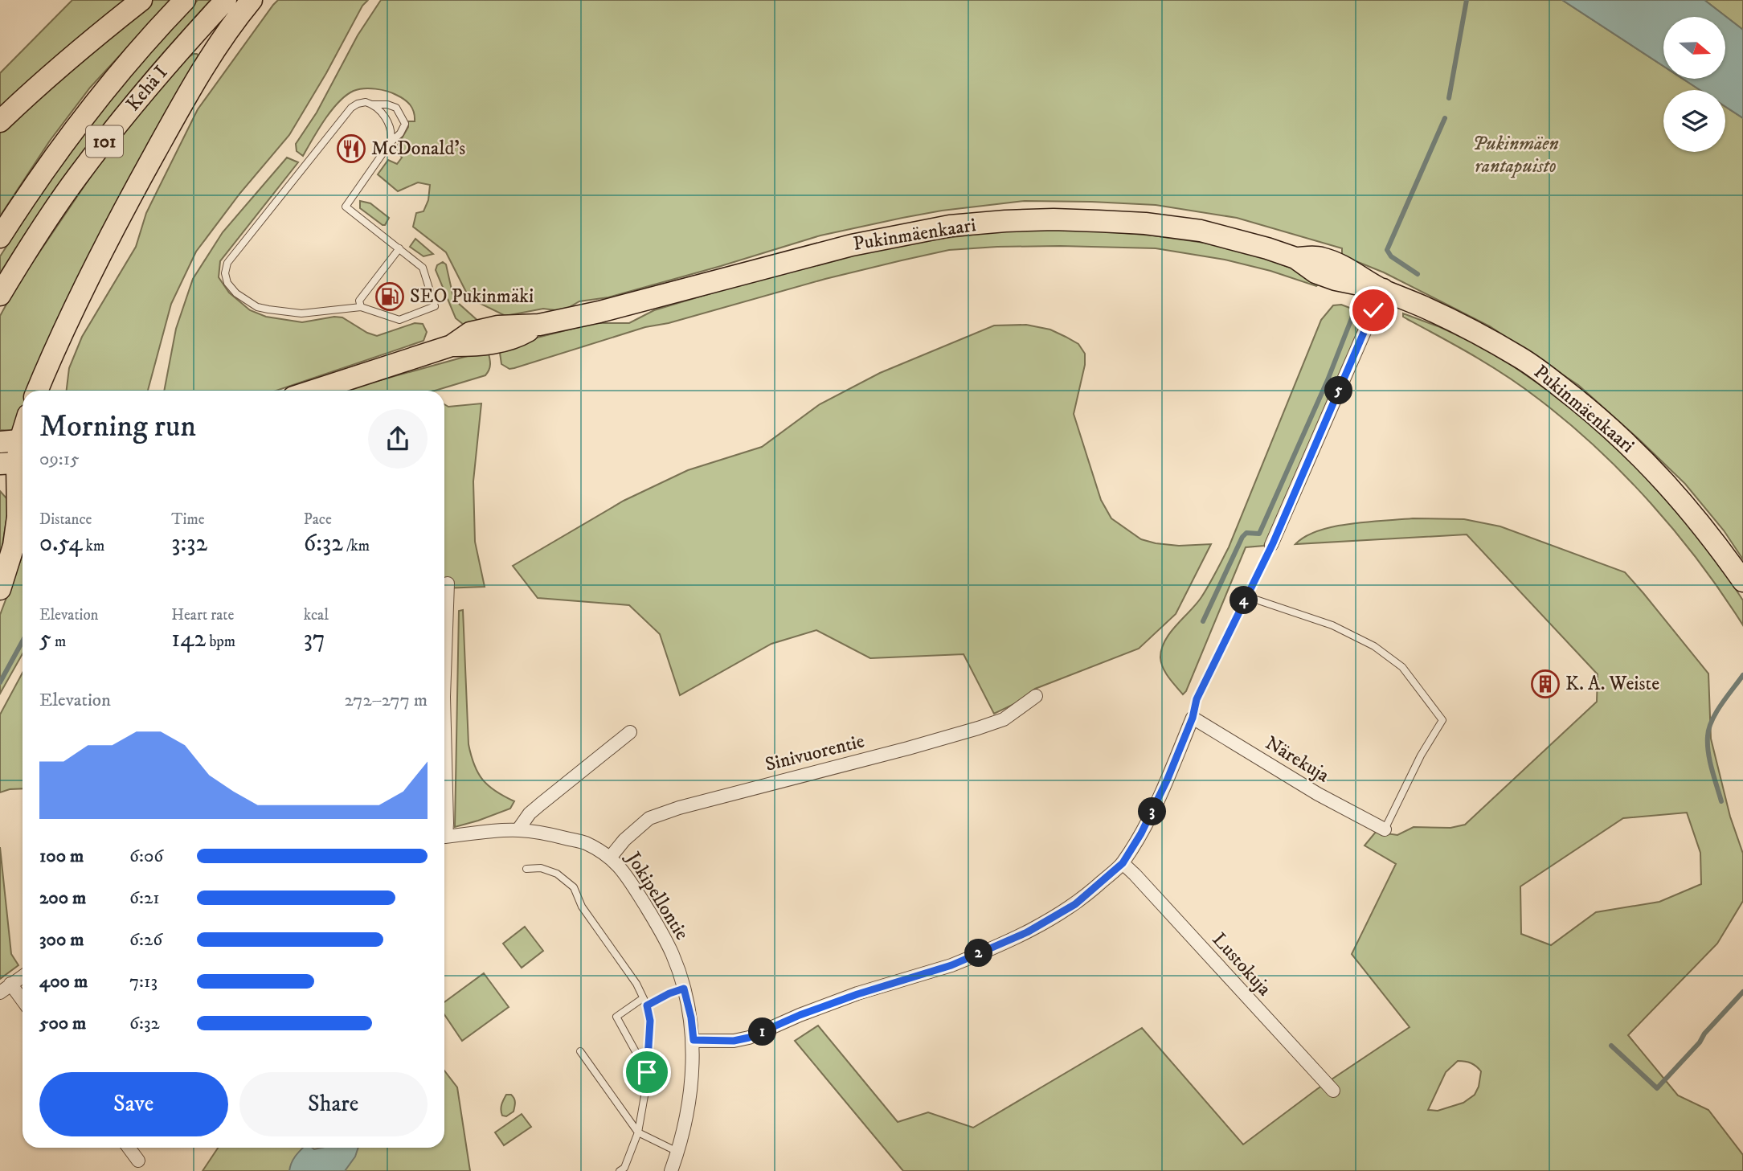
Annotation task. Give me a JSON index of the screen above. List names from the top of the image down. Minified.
{"streets":{"main road":["Kehä I","101","Pukinmäenkaari"],"street":["Sinivuorentie","Närekuja","Jokipellontie","Lustokuja"]},"crossings":[["Sinivuorentie","Jokipellontie"]],"parks":["Pukinmäen rantapuisto"],"places":{"restaurant":["McDonald's"],"fuel station":["SEO Pukinmäki"],"building":["K. A. Weiste"]},"north":"right","page":{"pins":["5","4","3","2","1"],"heading":["Morning run","09:15"],"stats":[["Distance","0.54 km"],["Time","3:32"],["Pace","6:32 /km"],["Elevation","5 m"],["Heart rate","142 bpm"],["kcal","37"]],"chart":["Elevation","272–277 m"],"list":[{"name":"100 m","note":"6:06"},{"name":"200 m","note":"6:21"},{"name":"300 m","note":"6:26"},{"name":"400 m","note":"7:13"},{"name":"500 m","note":"6:32"}],"buttons":["Save","Share"]}}
